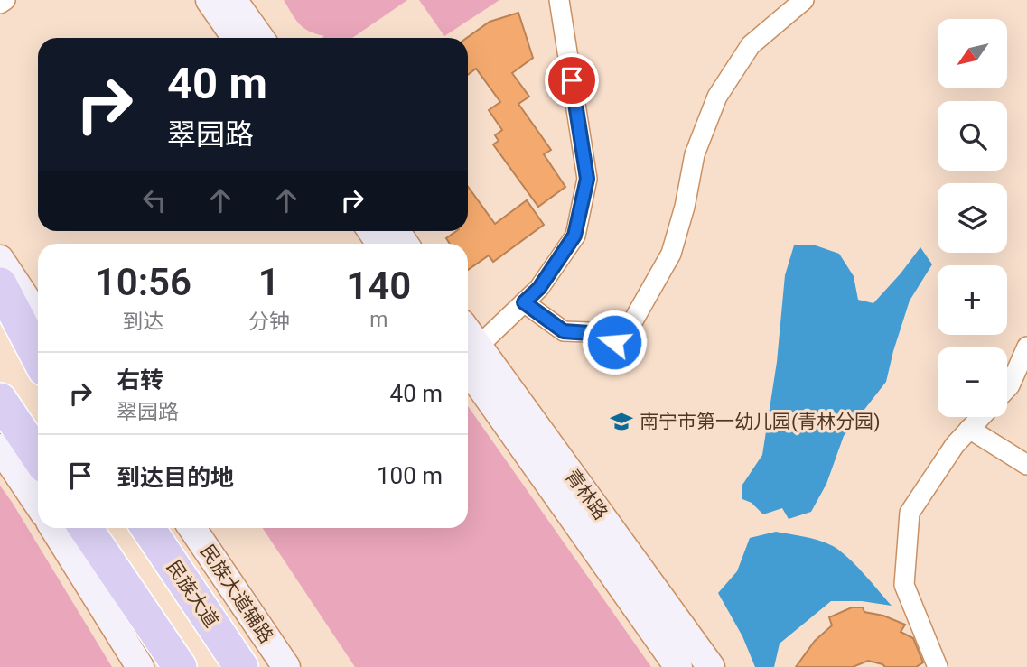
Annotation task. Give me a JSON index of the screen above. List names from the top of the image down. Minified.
{"streets":{"highway":["民族大道"],"main road":["青林路","民族大道辅路"]},"places":{"school or university":["南宁市第一幼儿园(青林分园)"]},"north":"bottom left","page":{"map_buttons":["+","−"],"turn":["40 m","翠园路"],"eta":["10:56","到达","1","分钟","140","m"],"list":[{"name":"右转","note":"翠园路","value":"40 m"},{"name":"到达目的地","value":"100 m"}]}}
